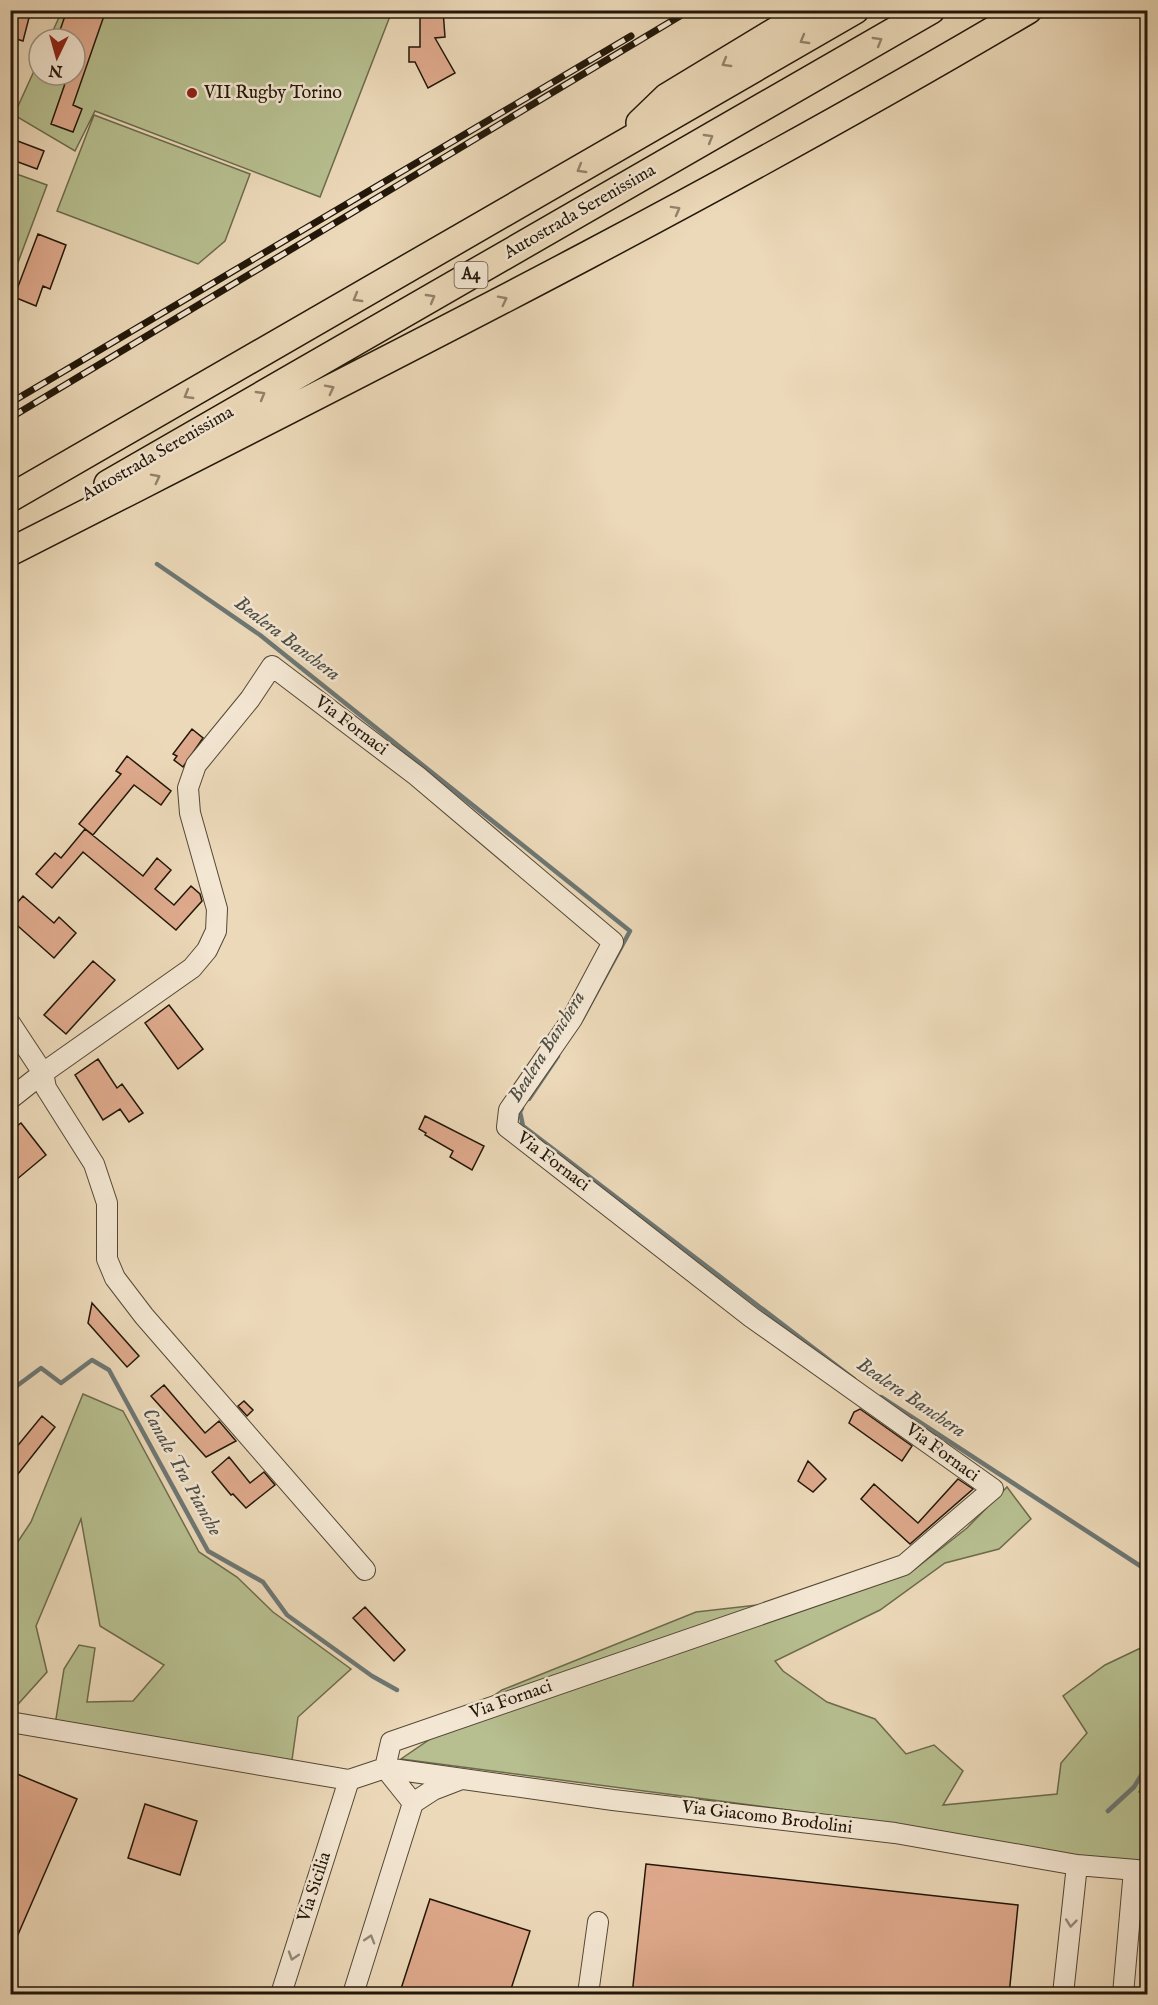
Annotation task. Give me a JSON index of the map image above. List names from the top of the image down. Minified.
{"streets":{"highway":["Autostrada Serenissima","A4"],"street":["Via Fornaci","Via Giacomo Brodolini","Via Sicilia"]},"crossings":[["Via Fornaci","Via Giacomo Brodolini"]],"water":["Bealera Banchera","Canale Tra Pianche"],"places":["VII Rugby Torino"],"north":"bottom"}
